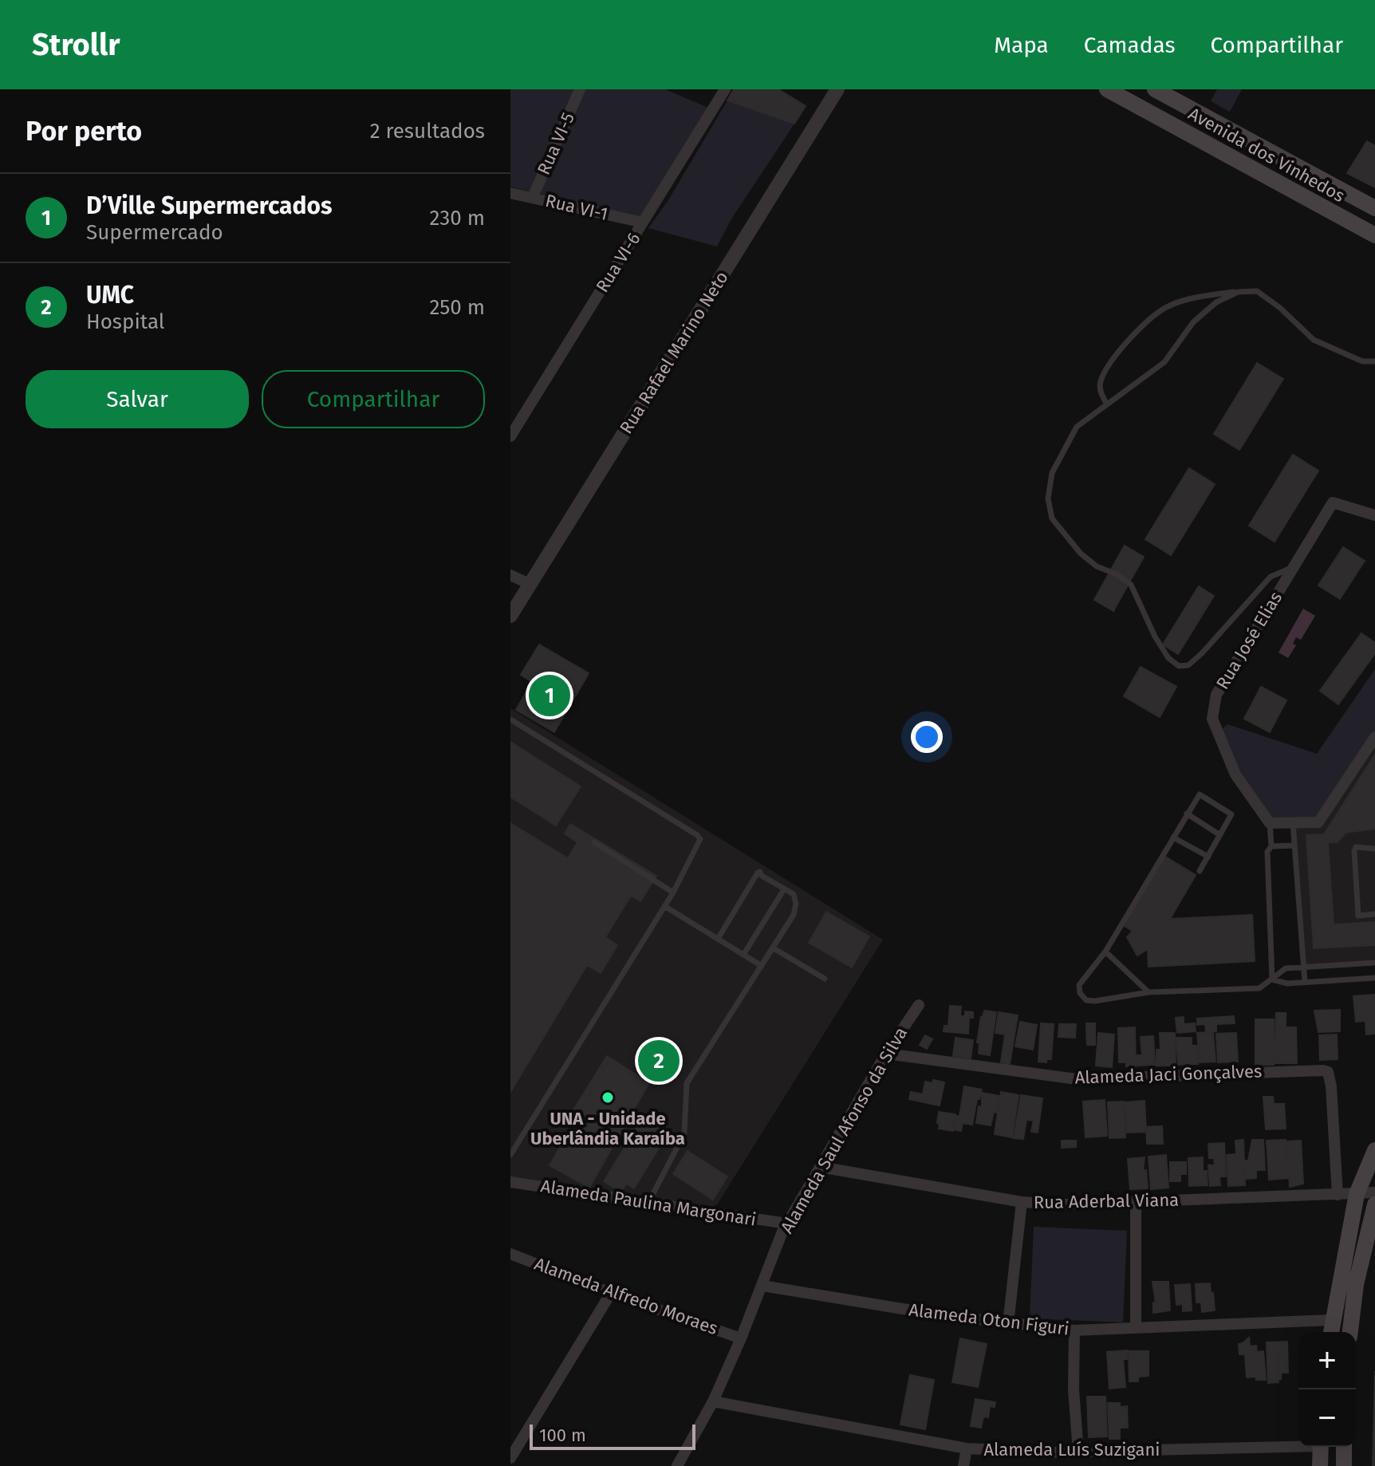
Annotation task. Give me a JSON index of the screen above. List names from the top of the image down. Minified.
{"streets":{"main road":["Avenida dos Vinhedos"],"street":["Rua VI-5","Rua VI-1","Rua VI-6","Rua Rafael Marino Neto","Rua José Elias","Alameda Jaci Gonçalves","Alameda Saul Afonso da Silva","Rua Aderbal Viana","Alameda Paulina Margonari","Alameda Alfredo Moraes","Alameda Oton Figuri","Alameda Luís Suzigani"]},"crossings":[["Rua VI-5","Rua VI-1"],["Rua VI-1","Rua VI-6"],["Alameda Jaci Gonçalves","Alameda Saul Afonso da Silva"],["Alameda Jaci Gonçalves","Rua Aderbal Viana"],["Alameda Saul Afonso da Silva","Rua Aderbal Viana"],["Alameda Saul Afonso da Silva","Alameda Paulina Margonari"],["Alameda Saul Afonso da Silva","Alameda Alfredo Moraes"],["Alameda Saul Afonso da Silva","Alameda Oton Figuri"],["Alameda Saul Afonso da Silva","Alameda Luís Suzigani"]],"places":["UNA - Unidade Uberlândia Karaíba"],"scale_bar":"100 m","page":{"header":"Strollr","nav":["Mapa","Camadas","Compartilhar"],"heading":["Por perto","2 resultados"],"list":[{"mark":"1","name":"D’Ville Supermercados","note":"Supermercado","value":"230 m"},{"mark":"2","name":"UMC","note":"Hospital","value":"250 m"}],"buttons":["Salvar","Compartilhar"],"pins":["1","2"],"map_buttons":["+","−"],"scale":"100 m"}}
